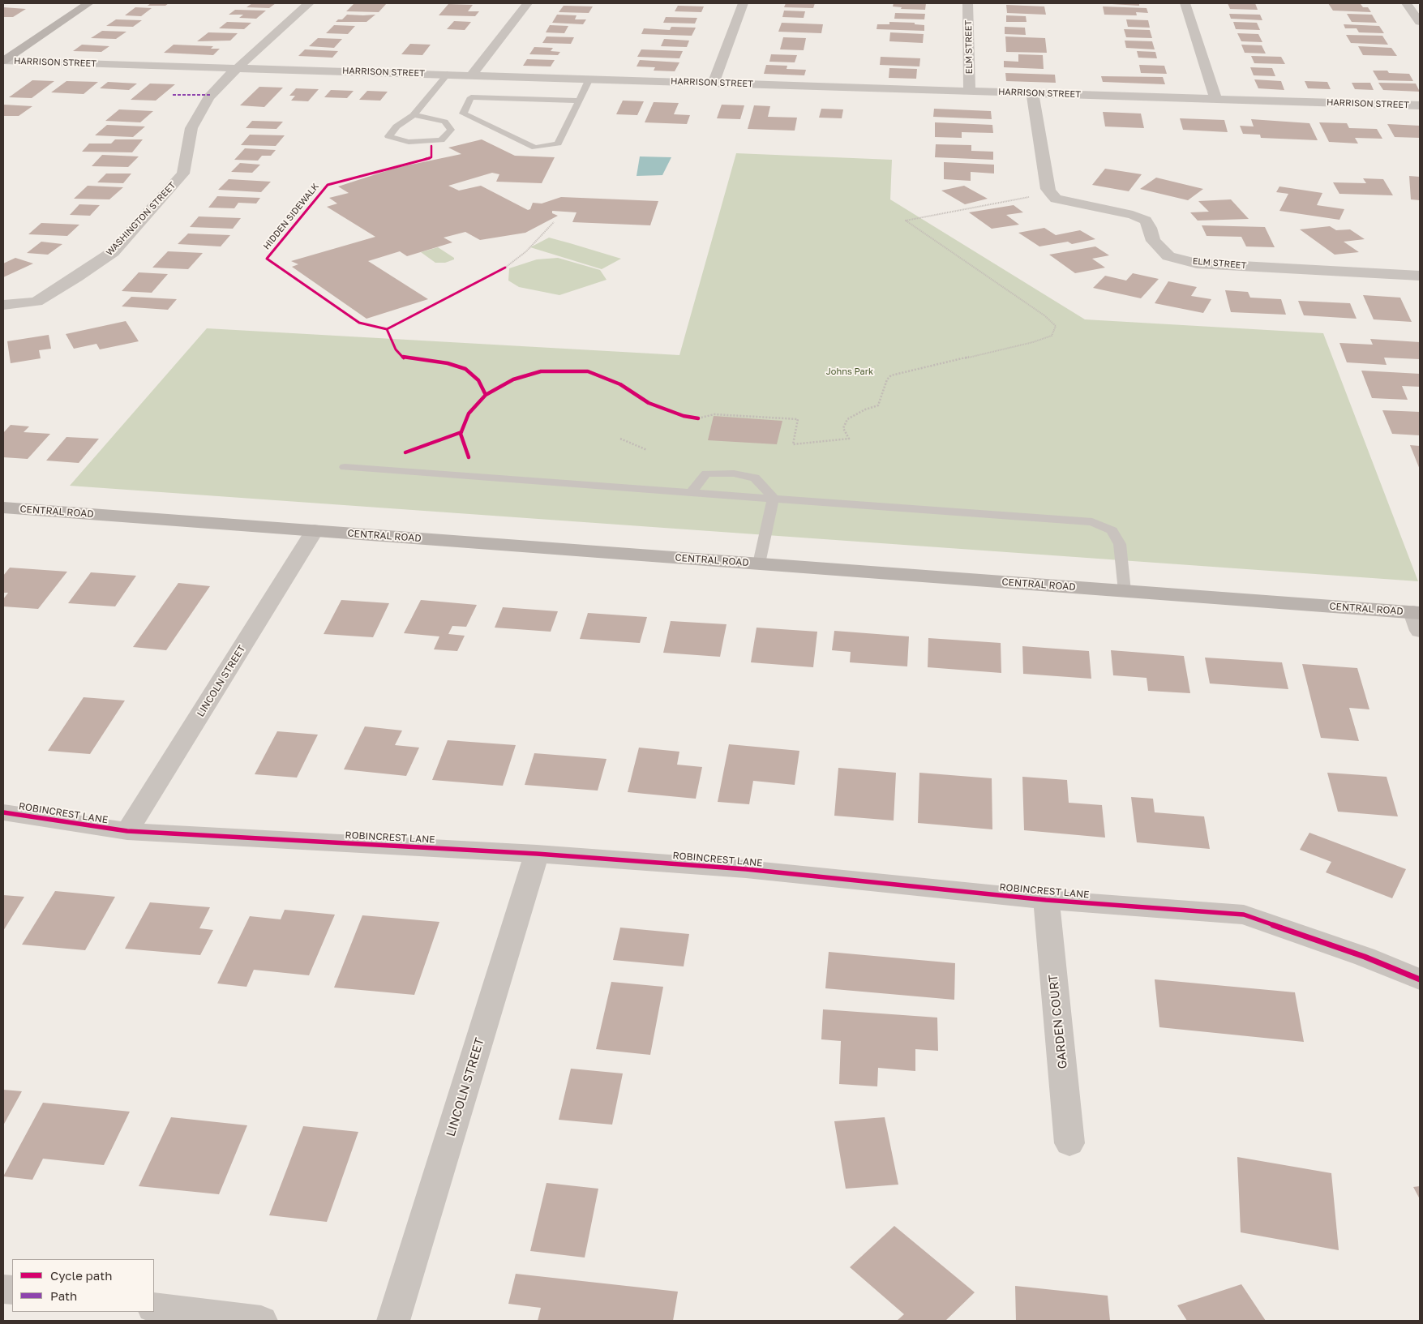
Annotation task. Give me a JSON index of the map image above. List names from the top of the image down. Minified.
{"streets":{"main road":["CENTRAL ROAD"],"street":["ELM STREET","HARRISON STREET","WASHINGTON STREET","LINCOLN STREET","ROBINCREST LANE","GARDEN COURT"],"cycle path":["HIDDEN SIDEWALK"]},"crossings":[["ELM STREET","HARRISON STREET"],["HARRISON STREET","WASHINGTON STREET"],["CENTRAL ROAD","LINCOLN STREET"],["LINCOLN STREET","ROBINCREST LANE"],["ROBINCREST LANE","GARDEN COURT"]],"parks":["Johns Park"],"legend":["Cycle path","Path"]}
